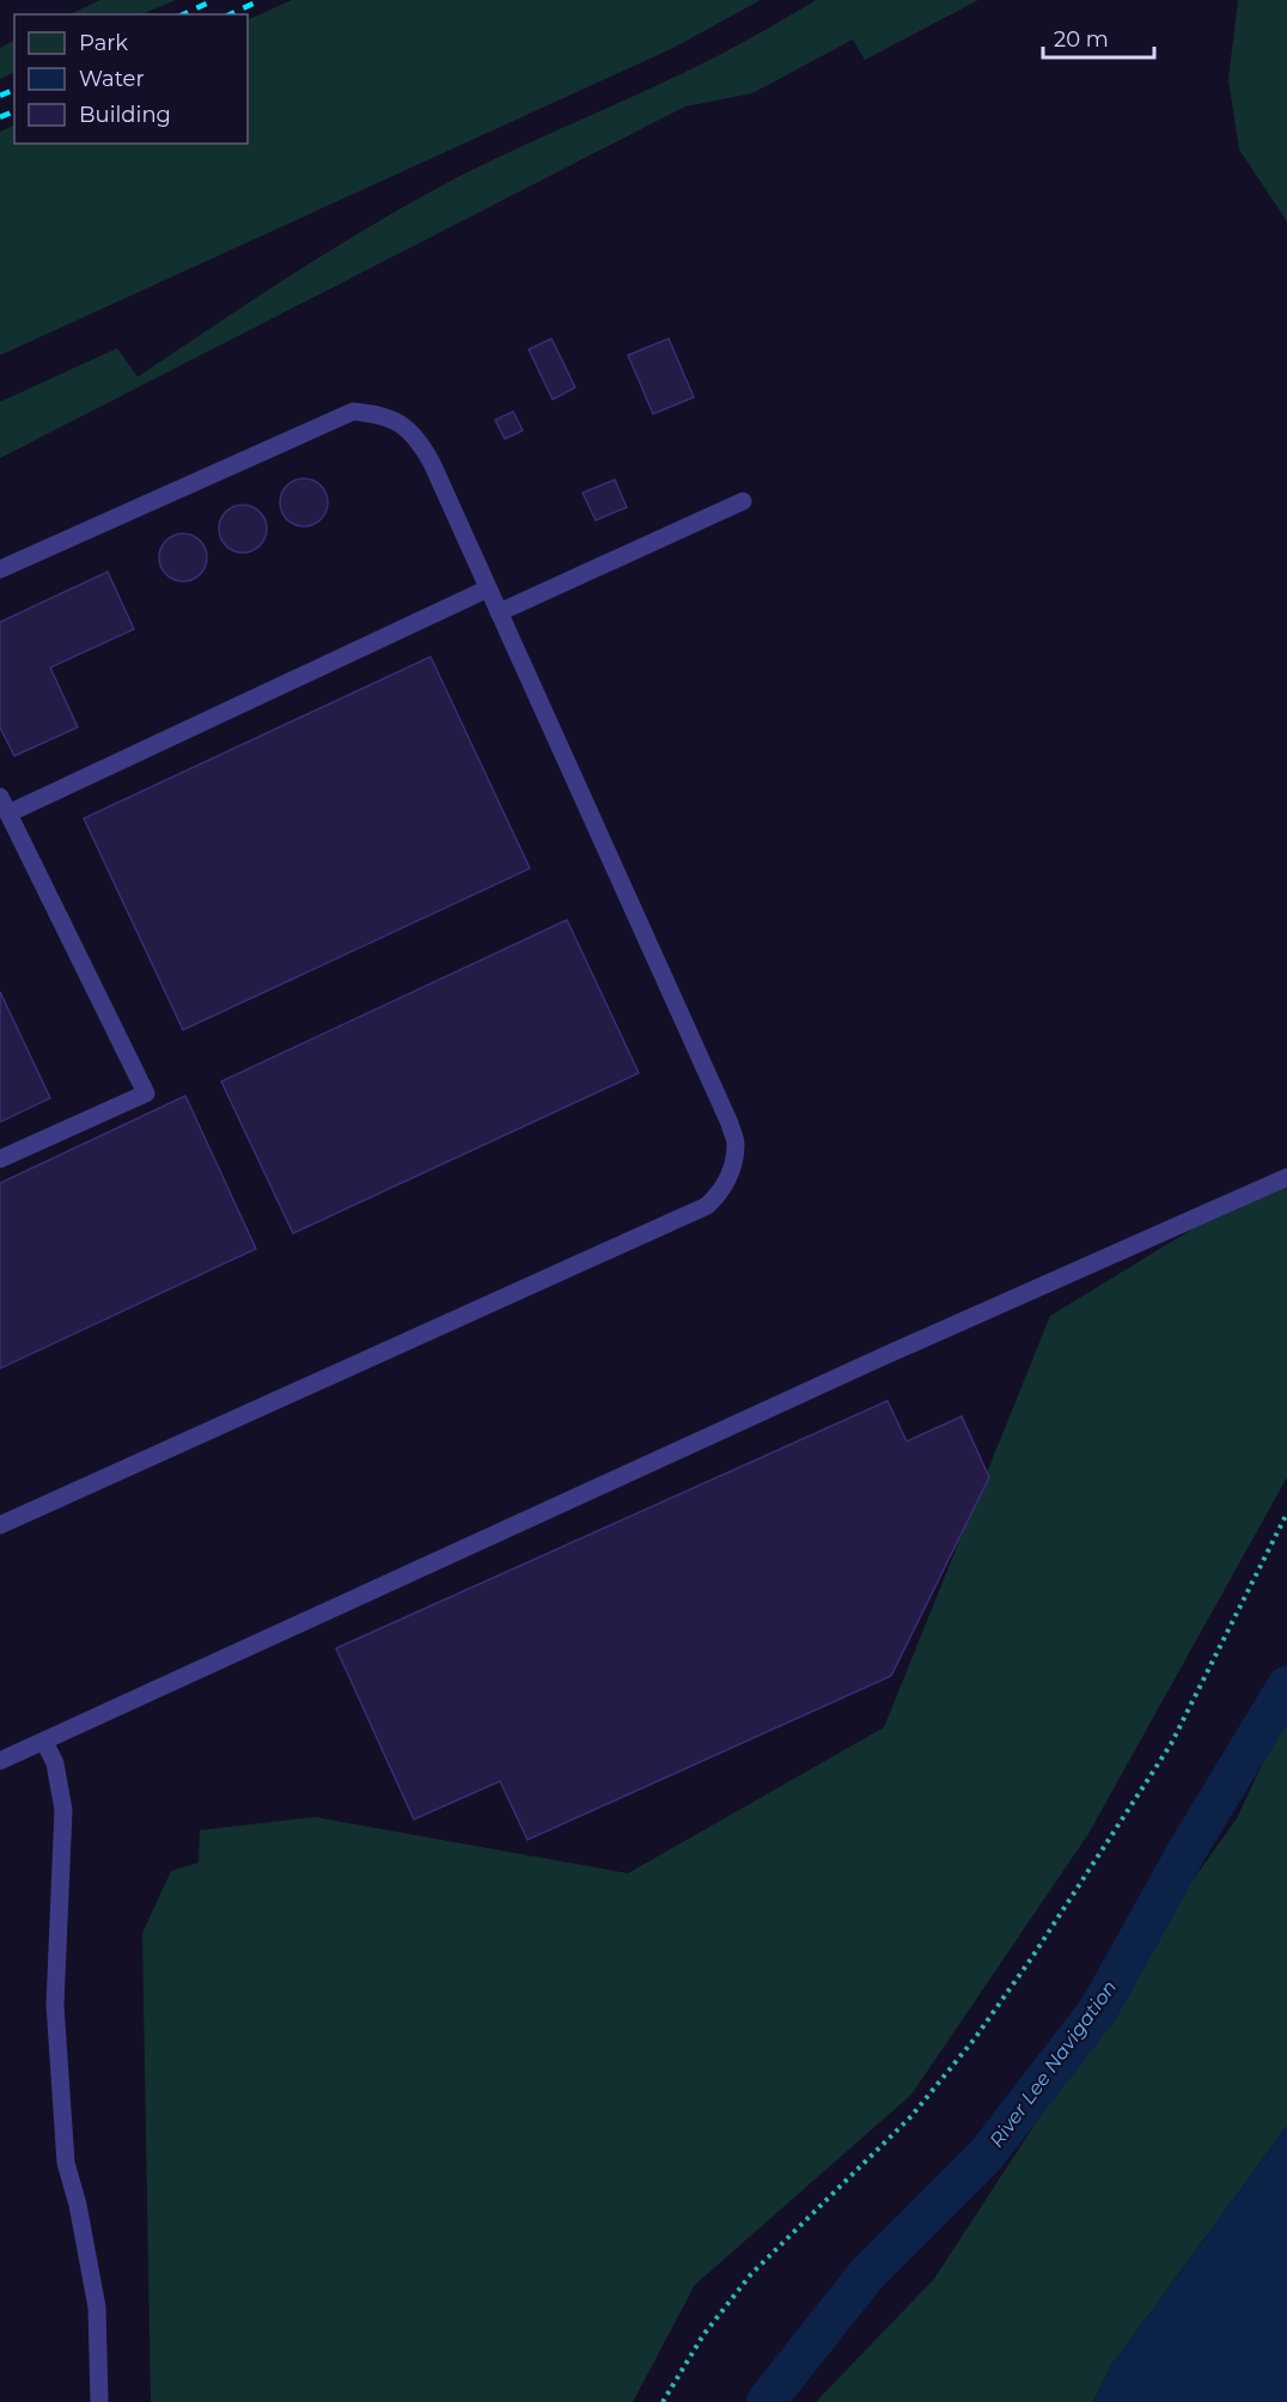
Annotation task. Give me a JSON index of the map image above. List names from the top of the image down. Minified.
{"water":["River Lee Navigation"],"legend":["Park","Water","Building"],"scale_bar":"20 m"}
